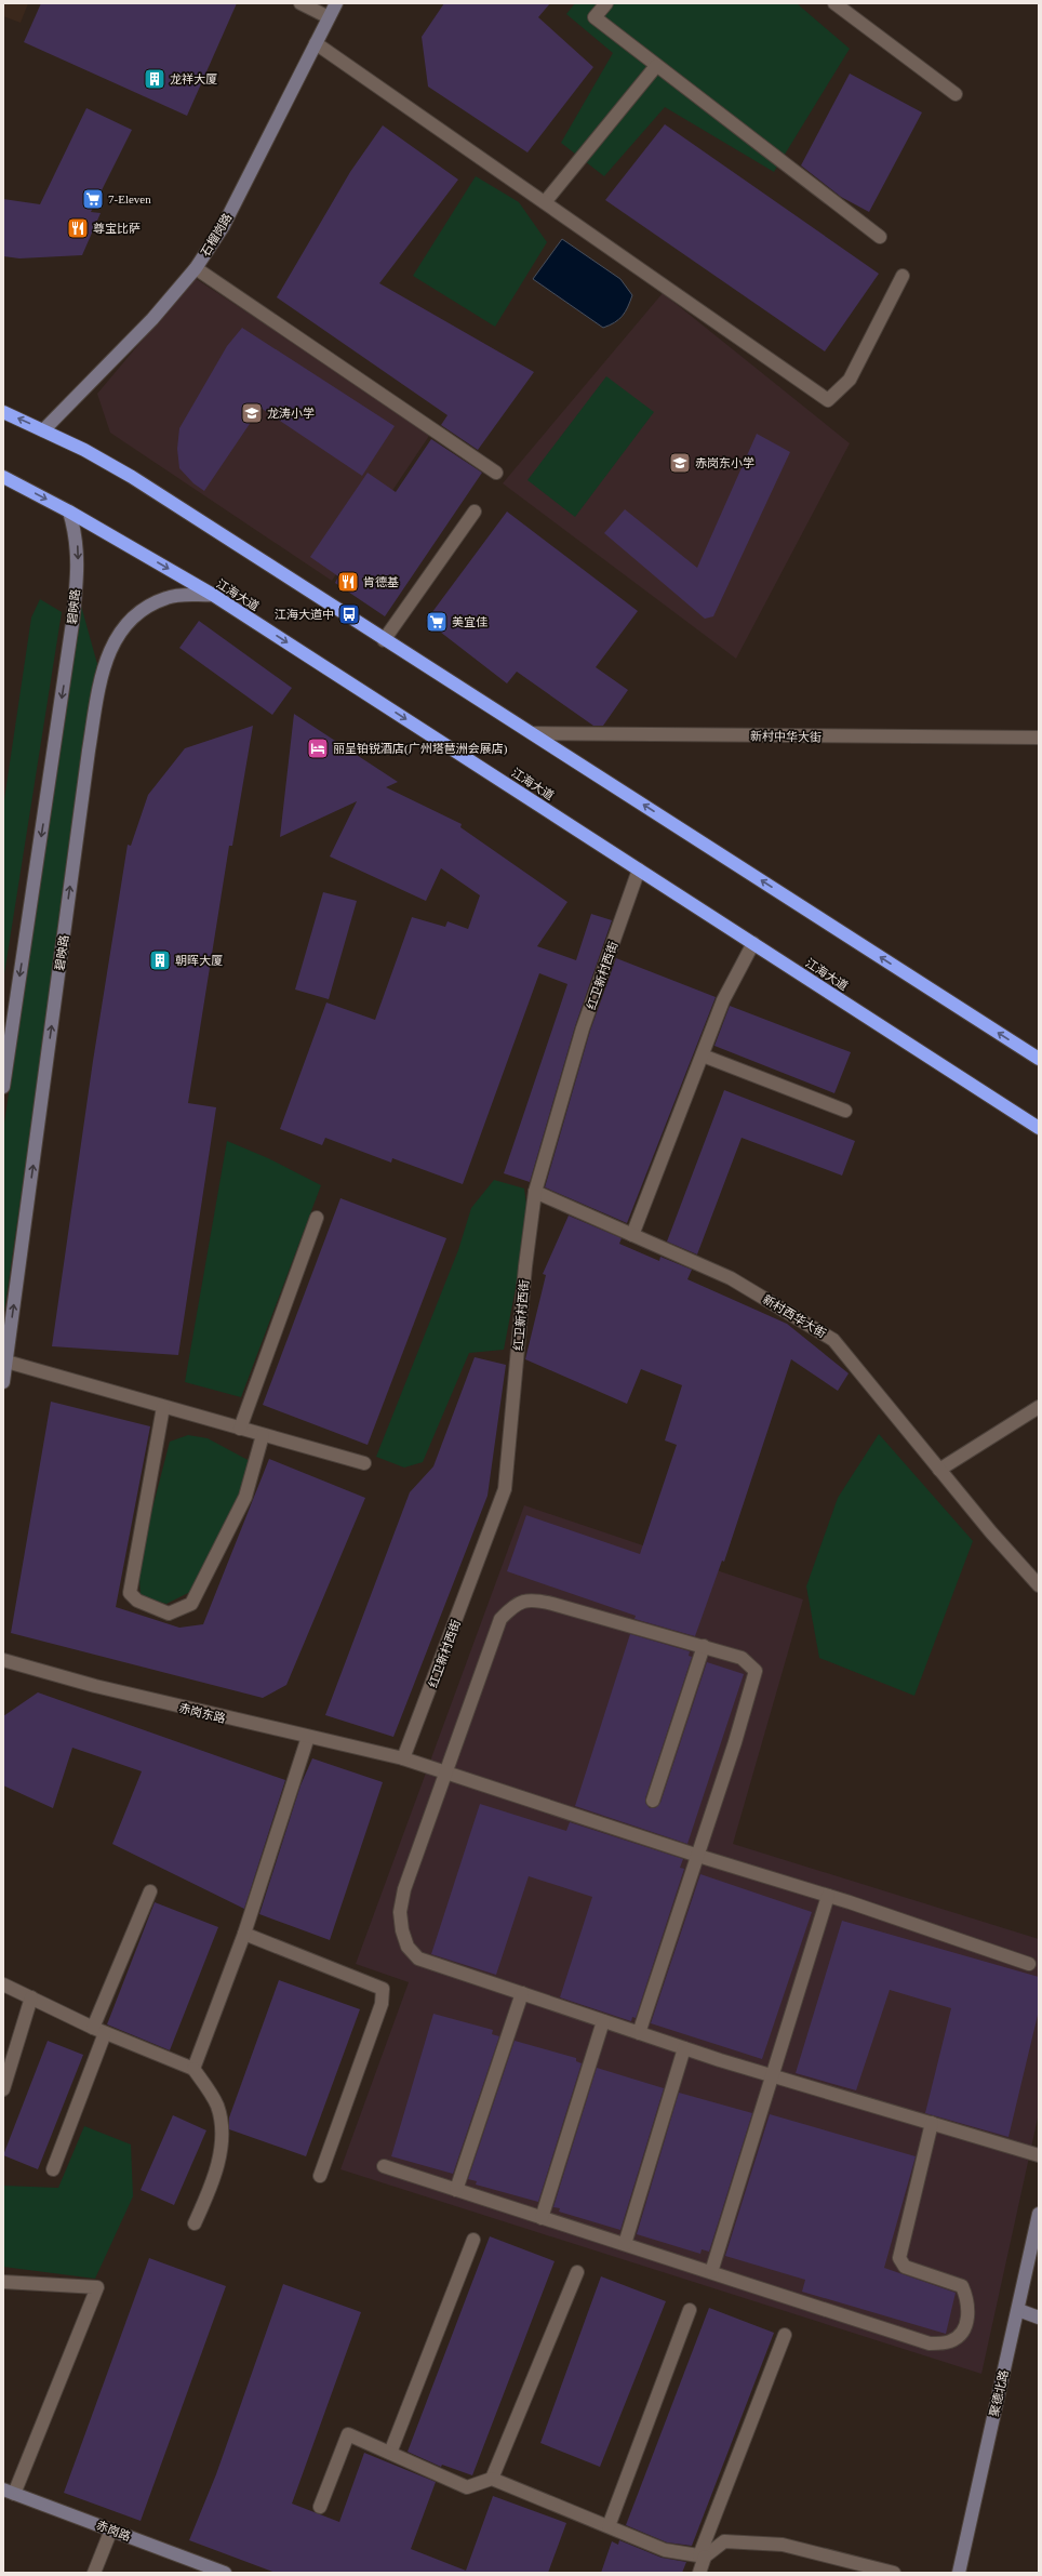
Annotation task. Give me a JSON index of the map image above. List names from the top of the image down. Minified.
{"streets":{"highway":["江海大道"],"main road":["石榴岗路","碧映路","聚德北路","赤岗路"],"street":["新村中华大街","红卫新村西街","新村西华大街","赤岗东路"]},"crossings":[["江海大道","碧映路"],["江海大道","红卫新村西街"],["红卫新村西街","新村西华大街"],["红卫新村西街","赤岗东路"]],"places":{"building":["龙祥大厦","朝晖大厦"],"supermarket":["7-Eleven","美宜佳"],"restaurant":["尊宝比萨","肯德基"],"school or university":["龙涛小学","赤岗东小学"],"bus stop":["江海大道中"],"hotel":["丽呈铂锐酒店(广州塔琶洲会展店)"]}}
